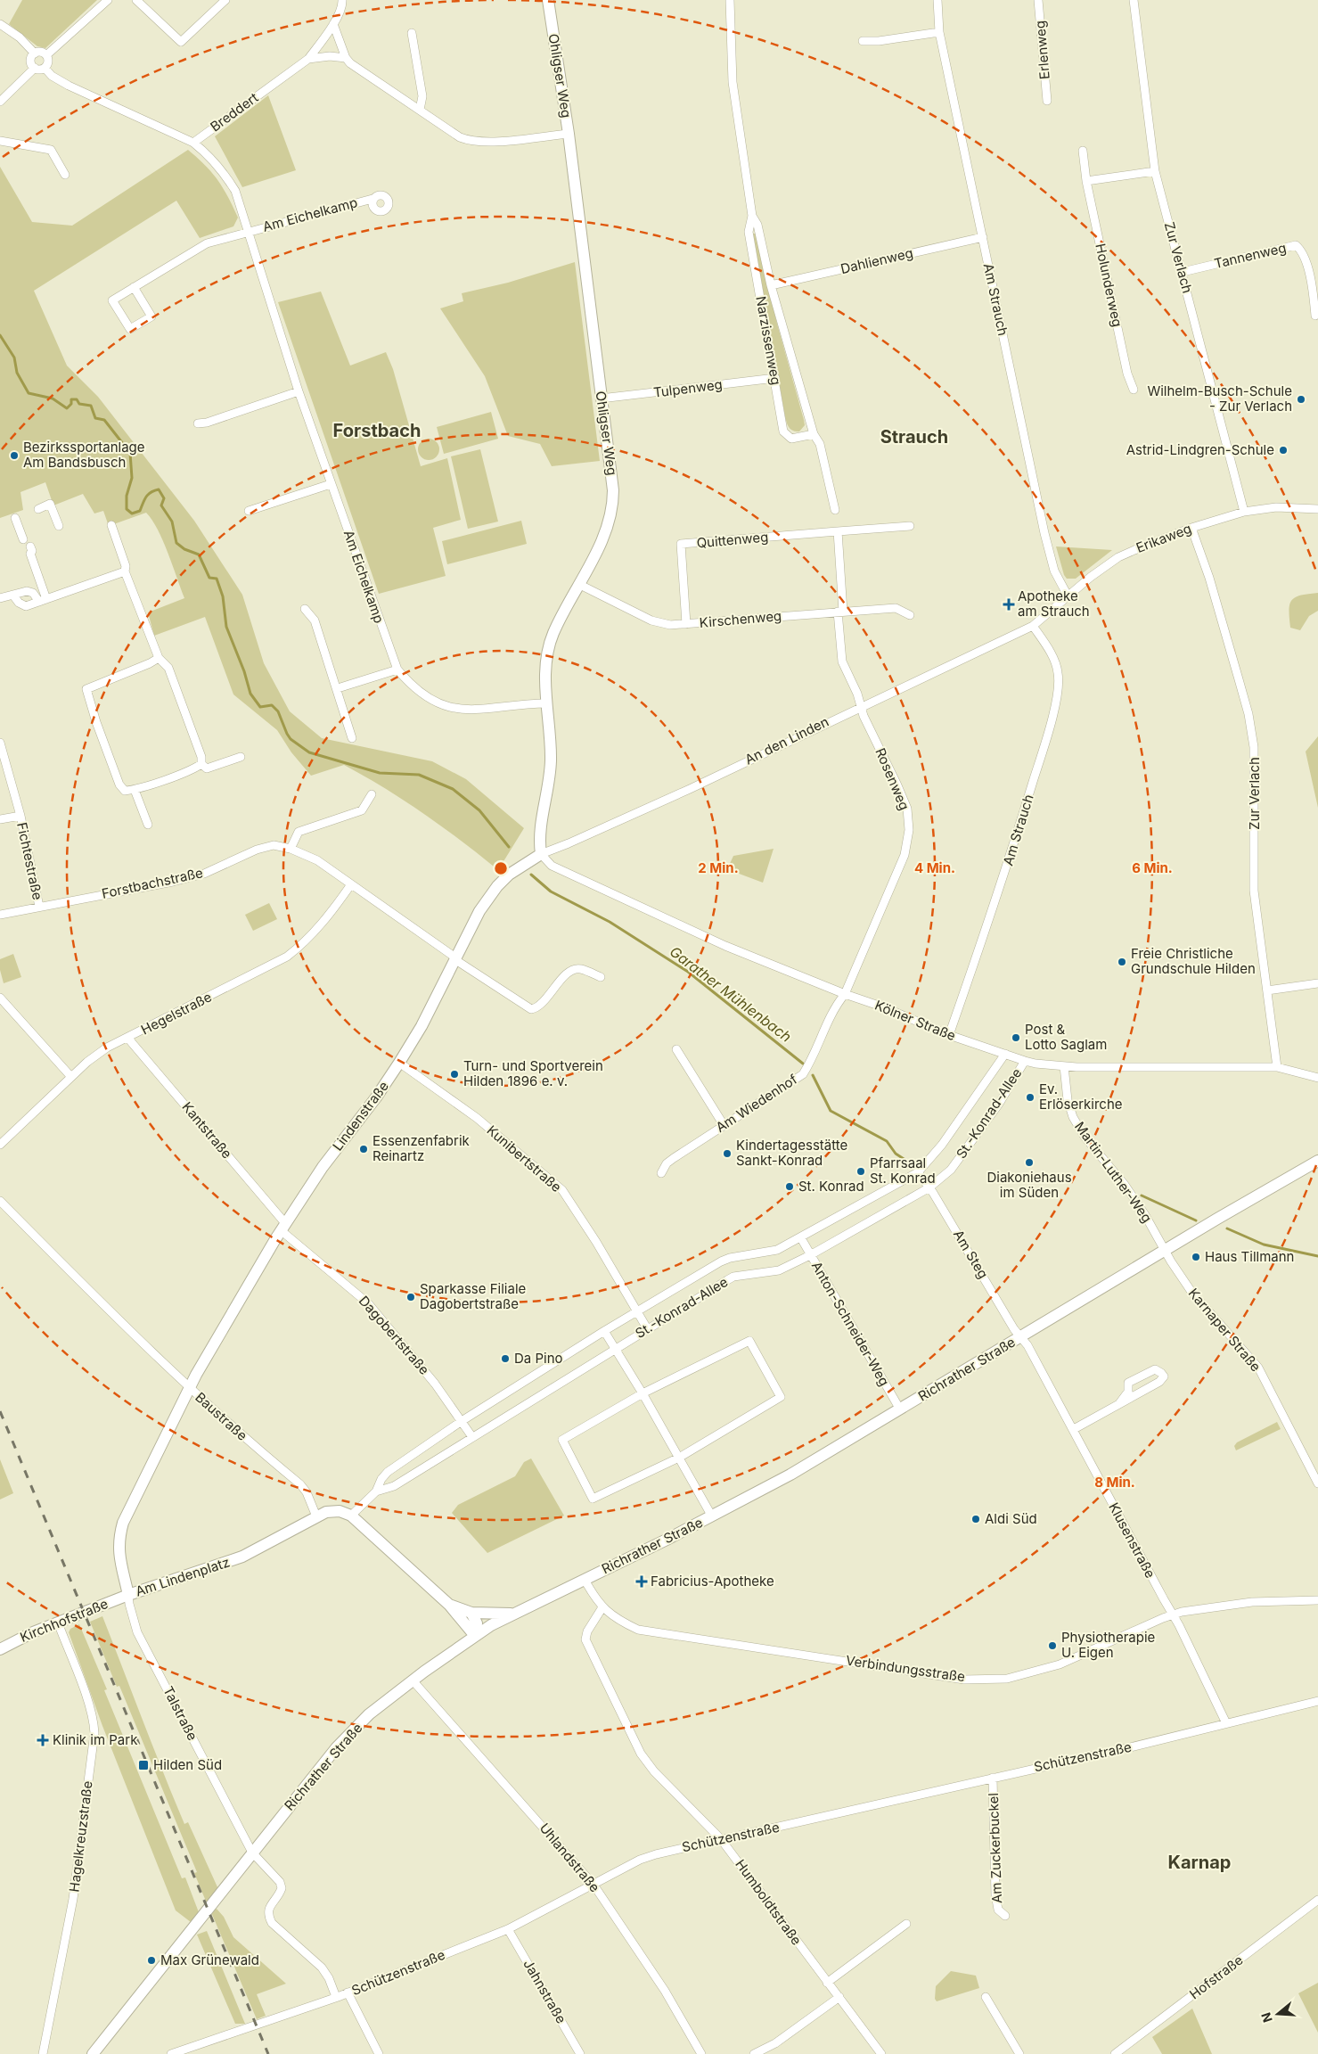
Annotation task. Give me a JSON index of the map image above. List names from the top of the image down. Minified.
{"streets":{"main road":["Ohligser Weg","Lindenstraße","Richrather Straße","Am Lindenplatz","Kirchhofstraße"],"street":["Erlenweg","Breddert","Am Eichelkamp","Tannenweg","Zur Verlach","Dahlienweg","Holunderweg","Am Strauch","Narzissenweg","Tulpenweg","Erikaweg","Quittenweg","Kirschenweg","An den Linden","Rosenweg","Fichtestraße","Forstbachstraße","Hegelstraße","Kölner Straße","Am Wiedenhof","St.-Konrad-Allee","Kantstraße","Kunibertstraße","Martin-Luther-Weg","Am Steg","Anton-Schneider-Weg","Karnaper Straße","Dagobertstraße","Baustraße","Klusenstraße","Verbindungsstraße","Talstraße","Schützenstraße","Hagelkreuzstraße","Am Zuckerbuckel","Uhlandstraße","Humboldtstraße","Hofstraße","Jahnstraße"]},"crossings":[["Ohligser Weg","Am Eichelkamp"],["Ohligser Weg","Tulpenweg"],["Ohligser Weg","Kirschenweg"],["Ohligser Weg","An den Linden"],["Ohligser Weg","Kölner Straße"],["Ohligser Weg","Lindenstraße"],["Breddert","Am Eichelkamp"],["Tannenweg","Zur Verlach"],["Zur Verlach","Erikaweg"],["Zur Verlach","Kölner Straße"],["Dahlienweg","Am Strauch"],["Dahlienweg","Narzissenweg"],["Am Strauch","Erikaweg"],["Am Strauch","An den Linden"],["Am Strauch","Kölner Straße"],["Narzissenweg","Tulpenweg"],["Erikaweg","An den Linden"],["Quittenweg","Kirschenweg"],["Kirschenweg","Rosenweg"],["An den Linden","Rosenweg"],["An den Linden","Kölner Straße"],["An den Linden","Lindenstraße"],["Rosenweg","Kölner Straße"],["Rosenweg","Am Wiedenhof"],["Fichtestraße","Forstbachstraße"],["Forstbachstraße","Hegelstraße"],["Forstbachstraße","Lindenstraße"],["Hegelstraße","Kantstraße"],["Kölner Straße","Am Wiedenhof"],["Kölner Straße","St.-Konrad-Allee"],["Kölner Straße","Lindenstraße"],["Kölner Straße","Martin-Luther-Weg"],["St.-Konrad-Allee","Kunibertstraße"],["St.-Konrad-Allee","Am Steg"],["St.-Konrad-Allee","Anton-Schneider-Weg"],["St.-Konrad-Allee","Dagobertstraße"],["Lindenstraße","Kantstraße"],["Lindenstraße","Kunibertstraße"],["Lindenstraße","Dagobertstraße"],["Lindenstraße","Baustraße"],["Lindenstraße","Am Lindenplatz"],["Kantstraße","Dagobertstraße"],["Martin-Luther-Weg","Karnaper Straße"],["Martin-Luther-Weg","Richrather Straße"],["Am Steg","Richrather Straße"],["Am Steg","Klusenstraße"],["Anton-Schneider-Weg","Richrather Straße"],["Karnaper Straße","Richrather Straße"],["Richrather Straße","Klusenstraße"],["Richrather Straße","Verbindungsstraße"],["Richrather Straße","Talstraße"],["Richrather Straße","Uhlandstraße"],["Baustraße","Am Lindenplatz"],["Klusenstraße","Verbindungsstraße"],["Klusenstraße","Schützenstraße"],["Am Lindenplatz","Kirchhofstraße"],["Am Lindenplatz","Talstraße"],["Kirchhofstraße","Talstraße"],["Kirchhofstraße","Hagelkreuzstraße"],["Verbindungsstraße","Humboldtstraße"],["Talstraße","Schützenstraße"],["Schützenstraße","Am Zuckerbuckel"],["Schützenstraße","Uhlandstraße"],["Schützenstraße","Humboldtstraße"],["Schützenstraße","Jahnstraße"]],"districts":["Forstbach","Strauch","Karnap"],"water":["Garather Mühlenbach"],"places":{"other":["Wilhelm-Busch-Schule - Zur Verlach","Astrid-Lindgren-Schule","Bezirkssportanlage Am Bandsbusch","Freie Christliche Grundschule Hilden","Post & Lotto Saglam","Turn- und Sportverein Hilden 1896 e. v.","Ev. Erlöserkirche","Essenzenfabrik Reinartz","Kindertagesstätte Sankt-Konrad","Diakoniehaus im Süden","Pfarrsaal St. Konrad","St. Konrad","Haus Tillmann","Sparkasse Filiale Dagobertstraße","Da Pino","Aldi Süd","Physiotherapie U. Eigen","Max Grünewald"],"health":["Apotheke am Strauch","Fabricius-Apotheke","Klinik im Park"],"transit":["Hilden Süd"]},"north":"left","rings":["2 Min.","4 Min.","6 Min.","8 Min."]}
